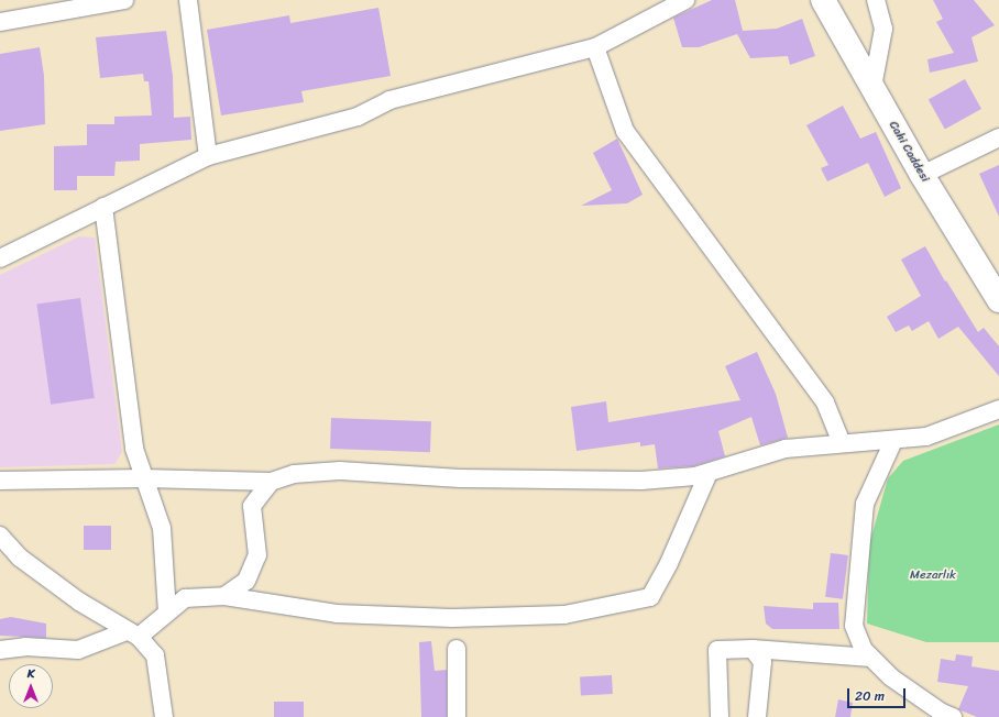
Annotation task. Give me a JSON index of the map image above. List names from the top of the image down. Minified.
{"streets":{"main road":["Cahi Caddesi"]},"parks":["Mezarlık"],"scale_bar":"20 m","north":"top"}
